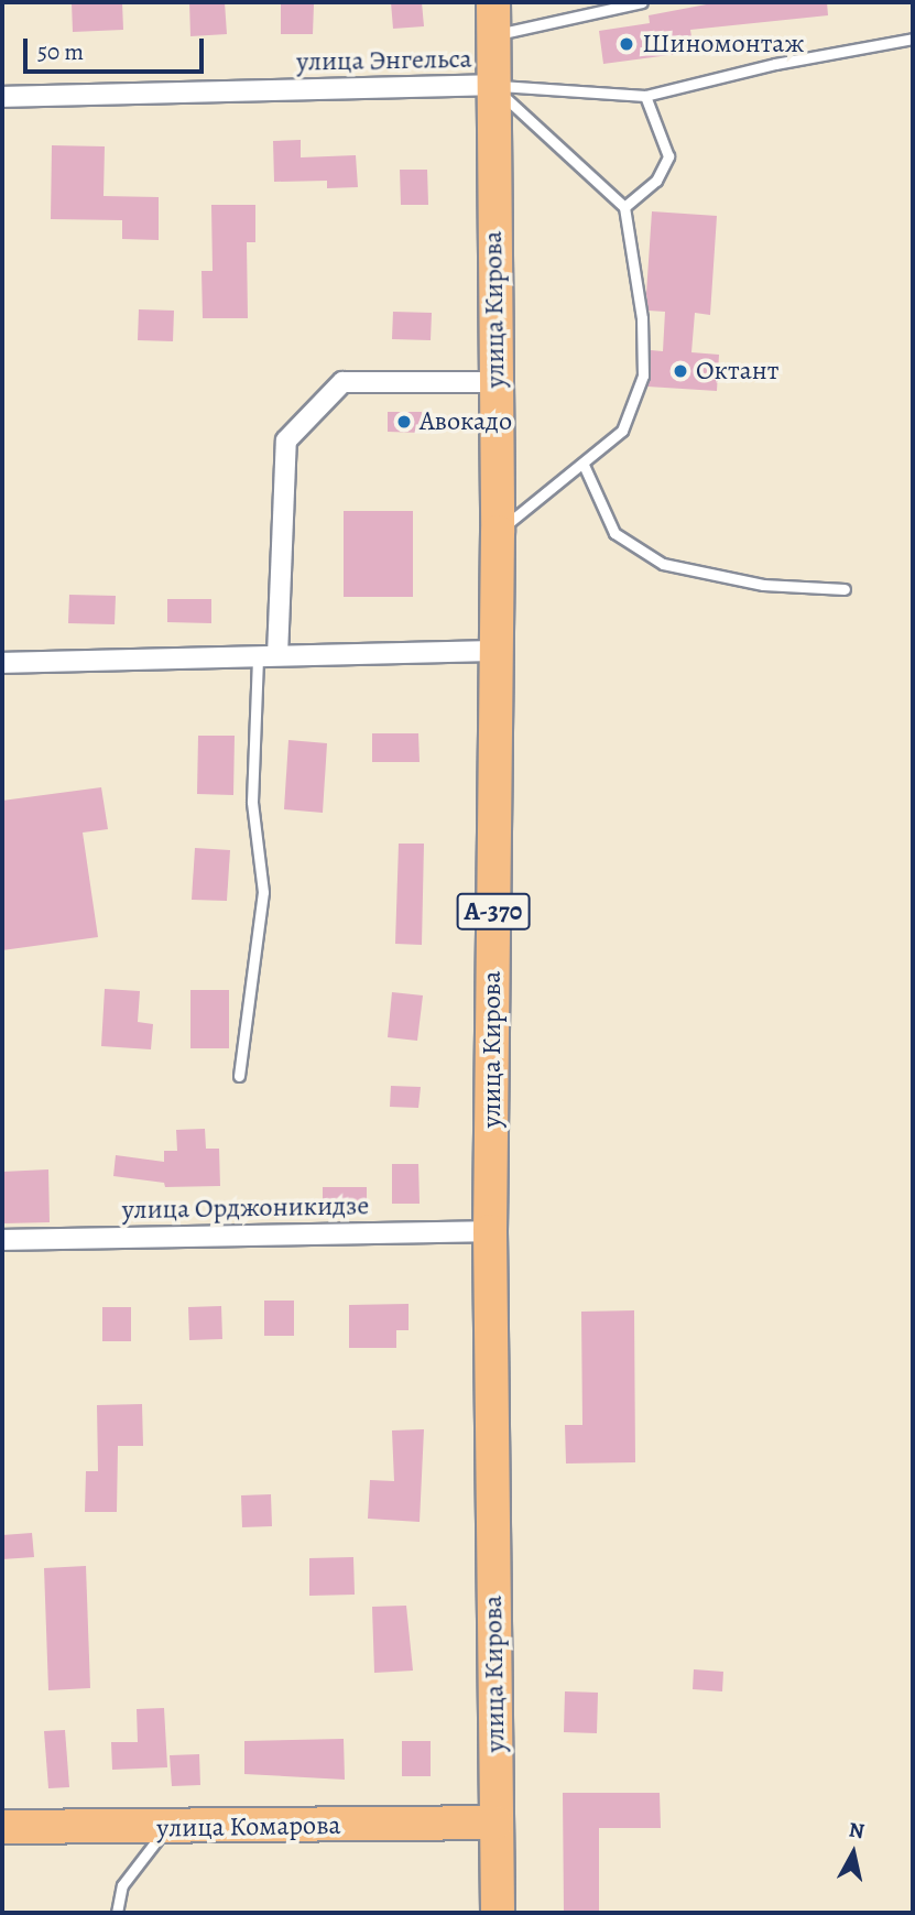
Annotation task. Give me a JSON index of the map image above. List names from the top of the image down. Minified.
{"streets":{"highway":["улица Кирова","А-370","улица Комарова"],"street":["улица Энгельса","улица Орджоникидзе"]},"crossings":[["улица Энгельса","улица Кирова"],["улица Кирова","улица Орджоникидзе"],["улица Кирова","улица Комарова"]],"places":["Шиномонтаж","Октант","Авокадо"],"scale_bar":"50 m","north":"top"}
